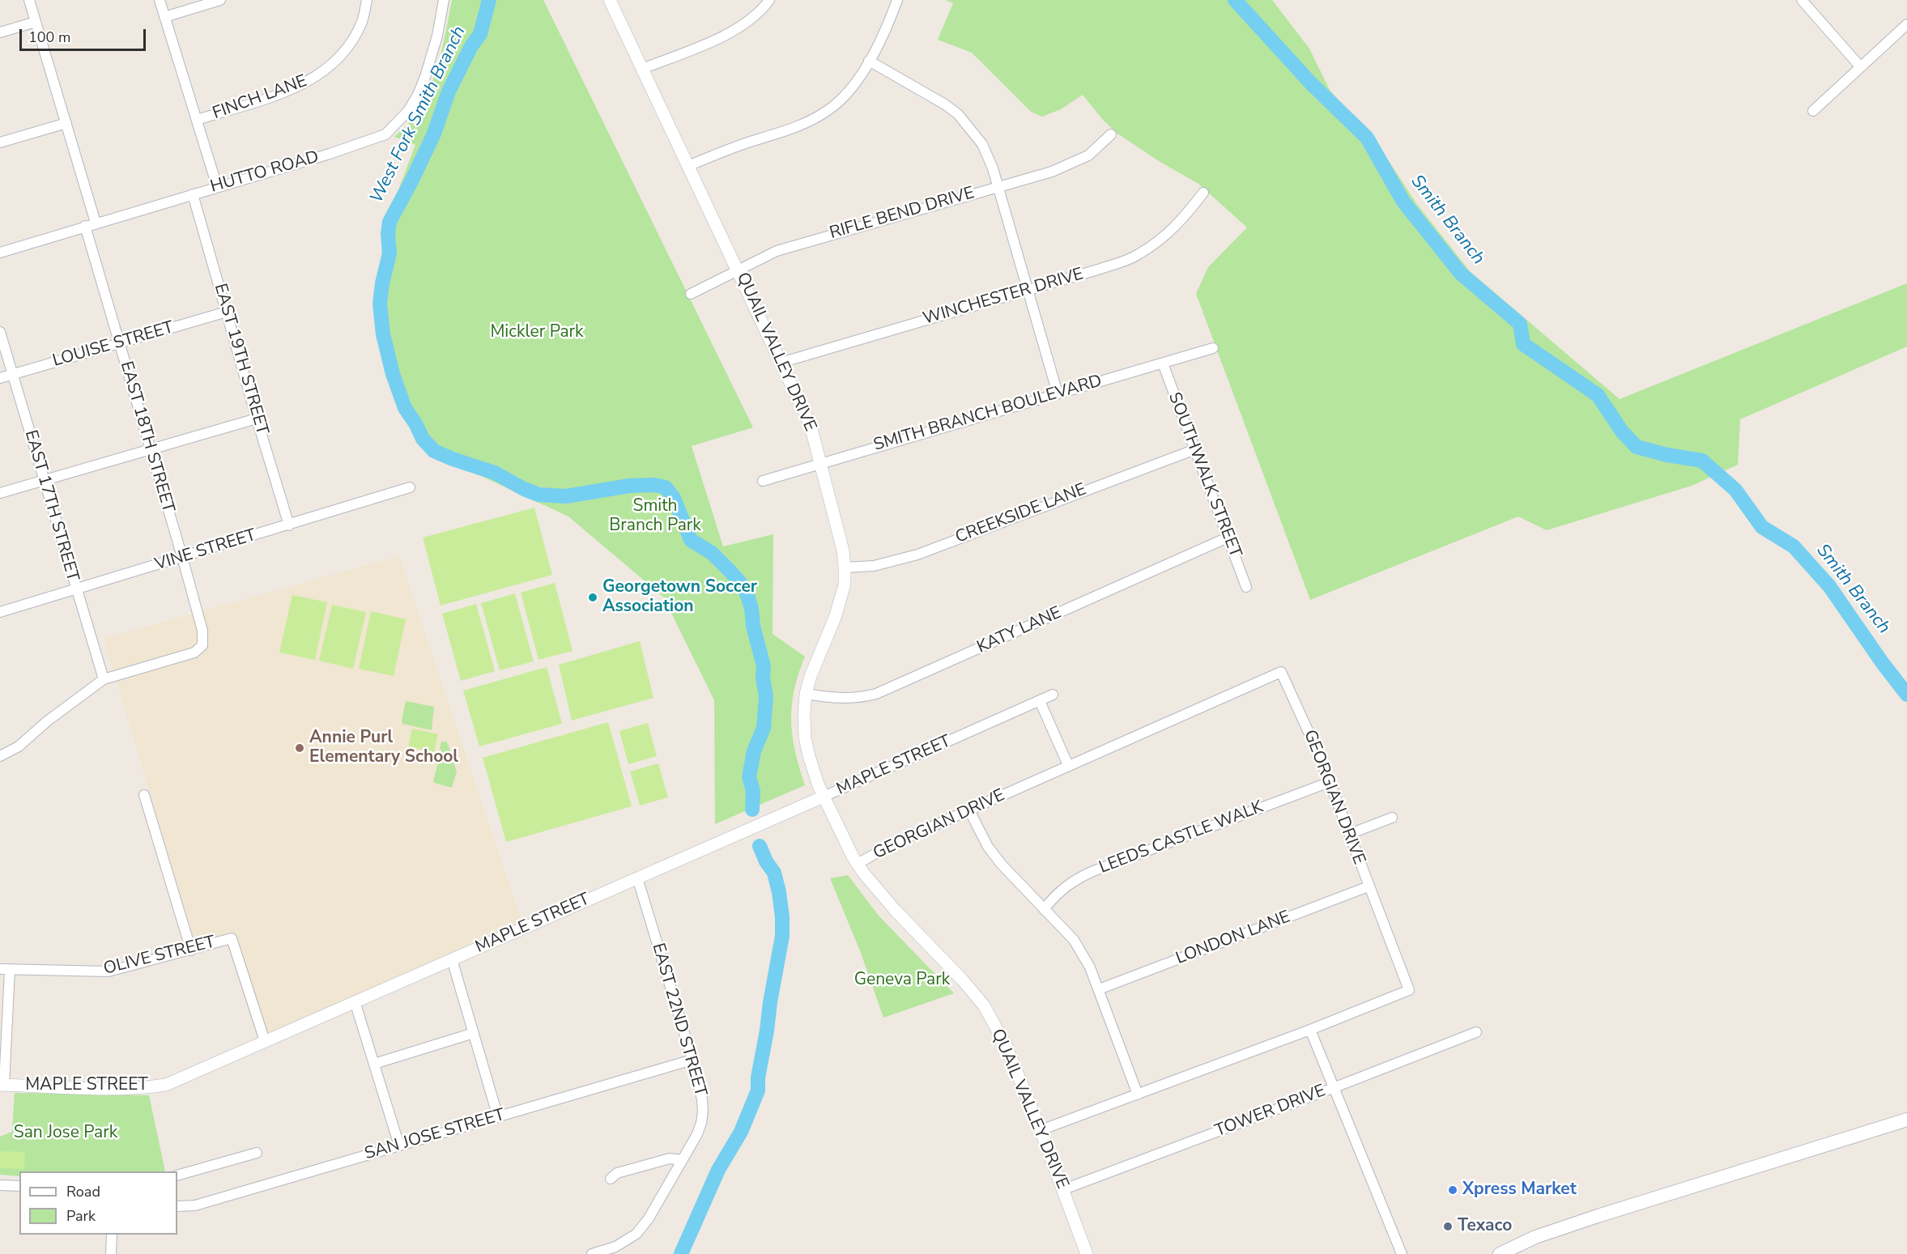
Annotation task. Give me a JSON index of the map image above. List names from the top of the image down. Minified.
{"streets":{"street":["FINCH LANE","HUTTO ROAD","RIFLE BEND DRIVE","WINCHESTER DRIVE","LOUISE STREET","QUAIL VALLEY DRIVE","EAST 19TH STREET","SMITH BRANCH BOULEVARD","EAST 18TH STREET","SOUTHWALK STREET","EAST 17TH STREET","CREEKSIDE LANE","VINE STREET","KATY LANE","MAPLE STREET","GEORGIAN DRIVE","LEEDS CASTLE WALK","LONDON LANE","OLIVE STREET","EAST 22ND STREET","TOWER DRIVE","SAN JOSE STREET"]},"crossings":[["HUTTO ROAD","EAST 19TH STREET"],["HUTTO ROAD","EAST 18TH STREET"],["RIFLE BEND DRIVE","QUAIL VALLEY DRIVE"],["WINCHESTER DRIVE","QUAIL VALLEY DRIVE"],["LOUISE STREET","EAST 19TH STREET"],["LOUISE STREET","EAST 18TH STREET"],["LOUISE STREET","EAST 17TH STREET"],["QUAIL VALLEY DRIVE","SMITH BRANCH BOULEVARD"],["QUAIL VALLEY DRIVE","CREEKSIDE LANE"],["QUAIL VALLEY DRIVE","KATY LANE"],["QUAIL VALLEY DRIVE","MAPLE STREET"],["QUAIL VALLEY DRIVE","GEORGIAN DRIVE"],["QUAIL VALLEY DRIVE","TOWER DRIVE"],["EAST 19TH STREET","VINE STREET"],["SMITH BRANCH BOULEVARD","SOUTHWALK STREET"],["EAST 18TH STREET","EAST 17TH STREET"],["EAST 18TH STREET","VINE STREET"],["SOUTHWALK STREET","CREEKSIDE LANE"],["SOUTHWALK STREET","KATY LANE"],["EAST 17TH STREET","VINE STREET"],["MAPLE STREET","OLIVE STREET"],["MAPLE STREET","EAST 22ND STREET"],["GEORGIAN DRIVE","LEEDS CASTLE WALK"],["GEORGIAN DRIVE","LONDON LANE"],["EAST 22ND STREET","SAN JOSE STREET"]],"water":["West Fork Smith Branch","Smith Branch"],"parks":["Mickler Park","Smith Branch Park","Geneva Park","San Jose Park"],"places":["Georgetown Soccer Association","Annie Purl Elementary School","Xpress Market","Texaco"],"legend":["Road","Park"],"scale_bar":"100 m"}
